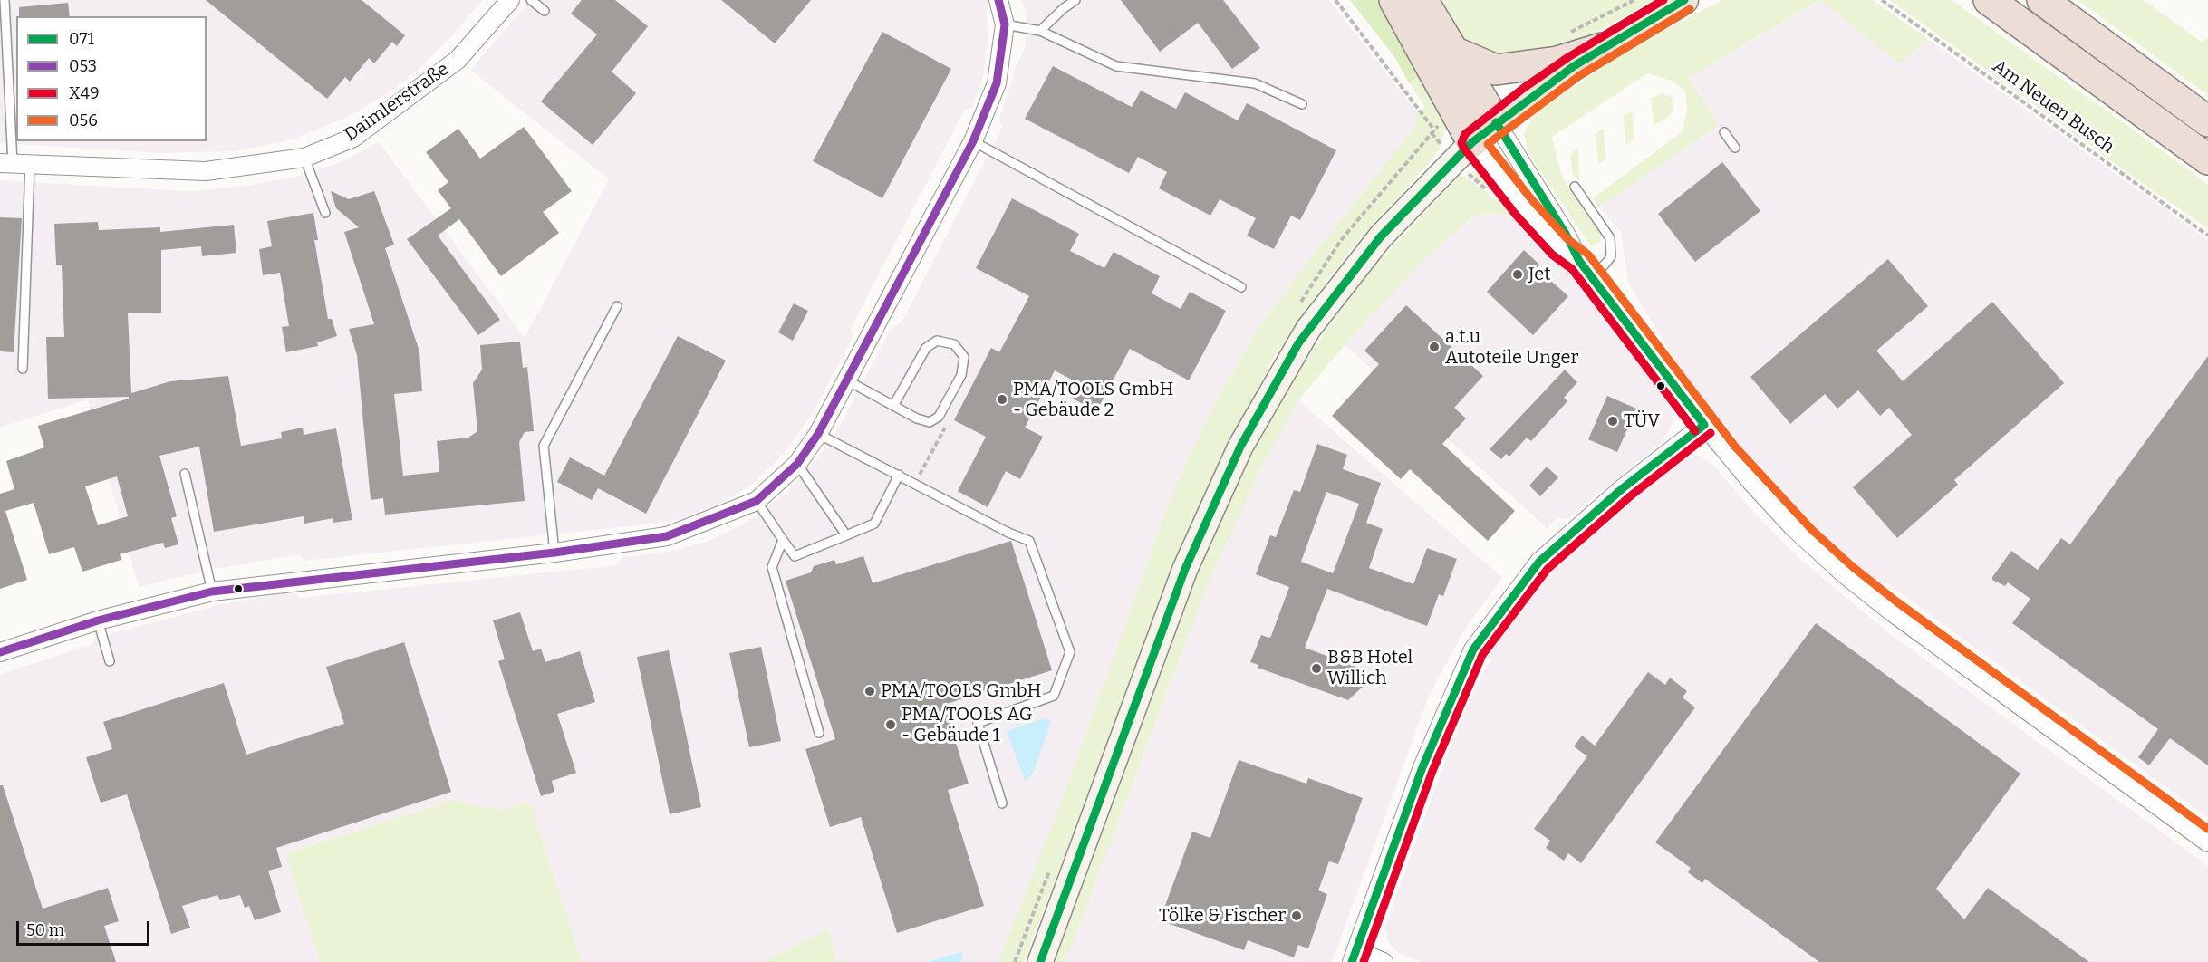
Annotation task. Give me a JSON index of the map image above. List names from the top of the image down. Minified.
{"streets":{"street":["Daimlerstraße"],"path":["Am Neuen Busch"]},"places":["Jet","a.t.u Autoteile Unger","PMA/TOOLS GmbH - Gebäude 2","TÜV","B&B Hotel Willich","PMA/TOOLS GmbH","PMA/TOOLS AG - Gebäude 1","Tölke & Fischer"],"lines":["transit line 071","transit line 053","transit line X49","transit line 056"],"legend":["071","053","X49","056"],"scale_bar":"50 m"}
